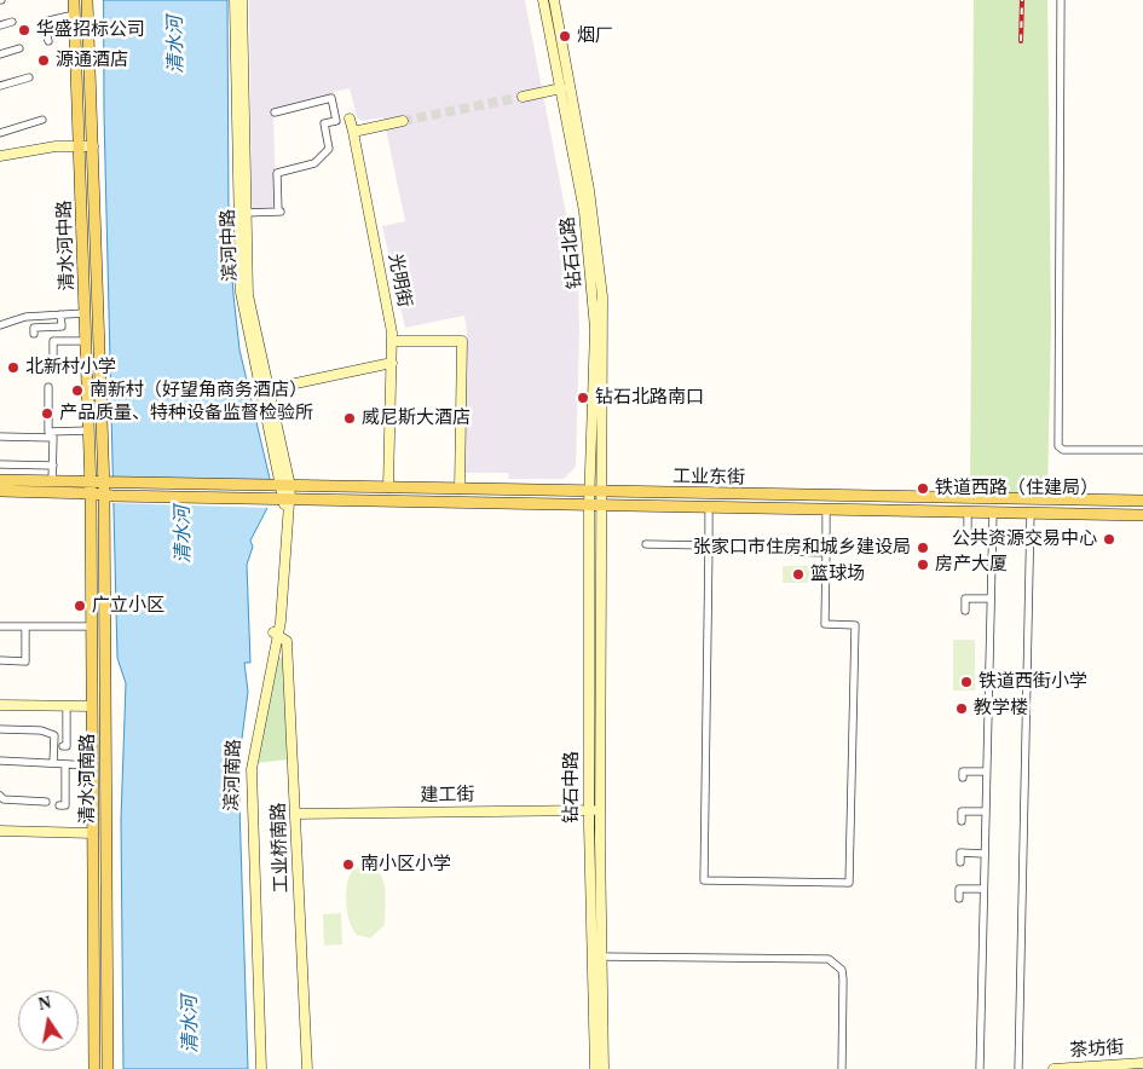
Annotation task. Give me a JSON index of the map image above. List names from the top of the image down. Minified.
{"streets":{"main road":["清水河中路","滨河中路","钻石北路","光明街","工业东街","滨河南路","清水河南路","钻石中路","建工街","工业桥南路","茶坊街"]},"crossings":[["清水河中路","工业东街"],["清水河中路","清水河南路"],["滨河中路","工业东街"],["滨河中路","滨河南路"],["钻石北路","工业东街"],["钻石北路","钻石中路"],["光明街","工业东街"],["工业东街","滨河南路"],["工业东街","清水河南路"],["工业东街","钻石中路"],["滨河南路","工业桥南路"],["钻石中路","建工街"],["建工街","工业桥南路"]],"water":["清水河"],"places":["华盛招标公司","烟厂","源通酒店","北新村小学","南新村（好望角商务酒店）","钻石北路南口","产品质量、特种设备监督检验所","威尼斯大酒店","铁道西路（住建局）","公共资源交易中心","张家口市住房和城乡建设局","房产大厦","篮球场","广立小区","铁道西街小学","教学楼","南小区小学"],"north":"top"}
